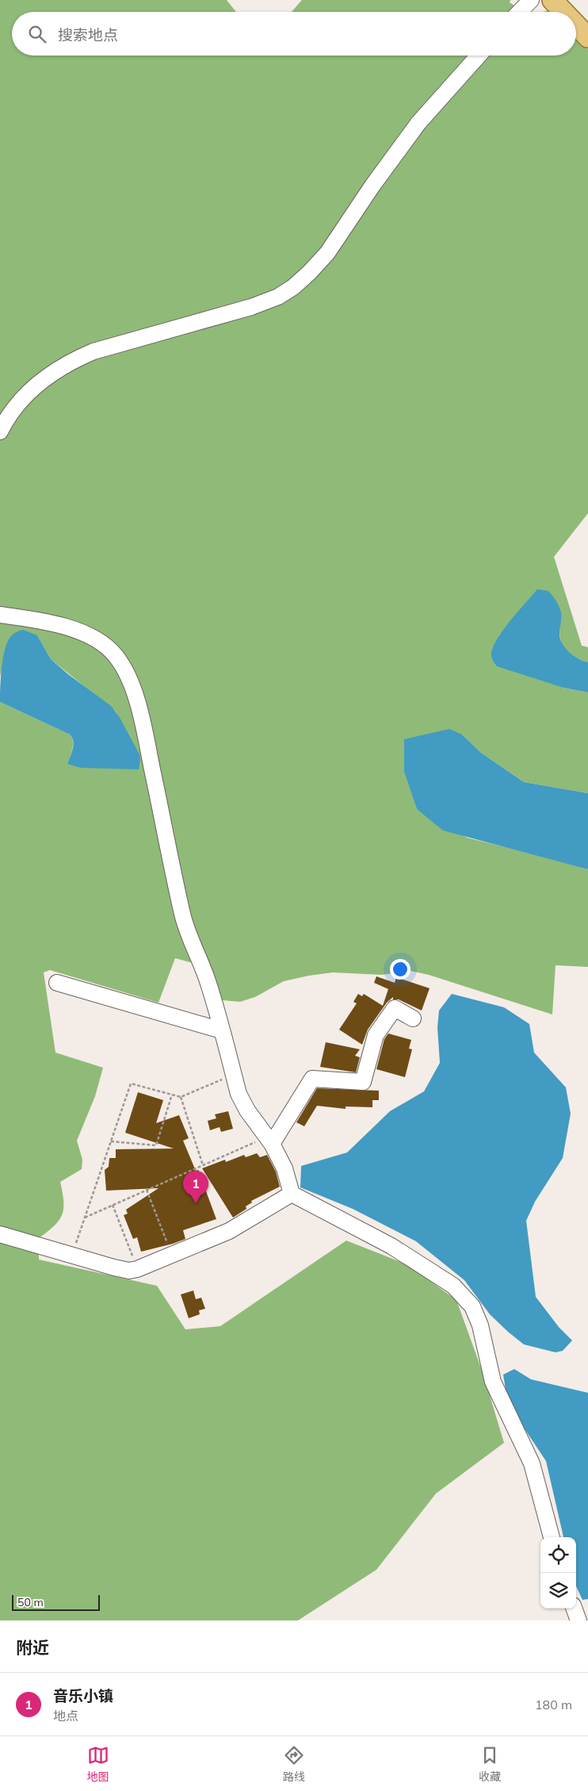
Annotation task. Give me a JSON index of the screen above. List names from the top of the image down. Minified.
{"scale_bar":"50 m","page":{"search":"搜索地点","pins":"1","scale":"50 m","heading":"附近","list":[{"mark":"1","name":"音乐小镇","note":"地点","value":"180 m"}],"nav":["地图","路线","收藏"]}}
